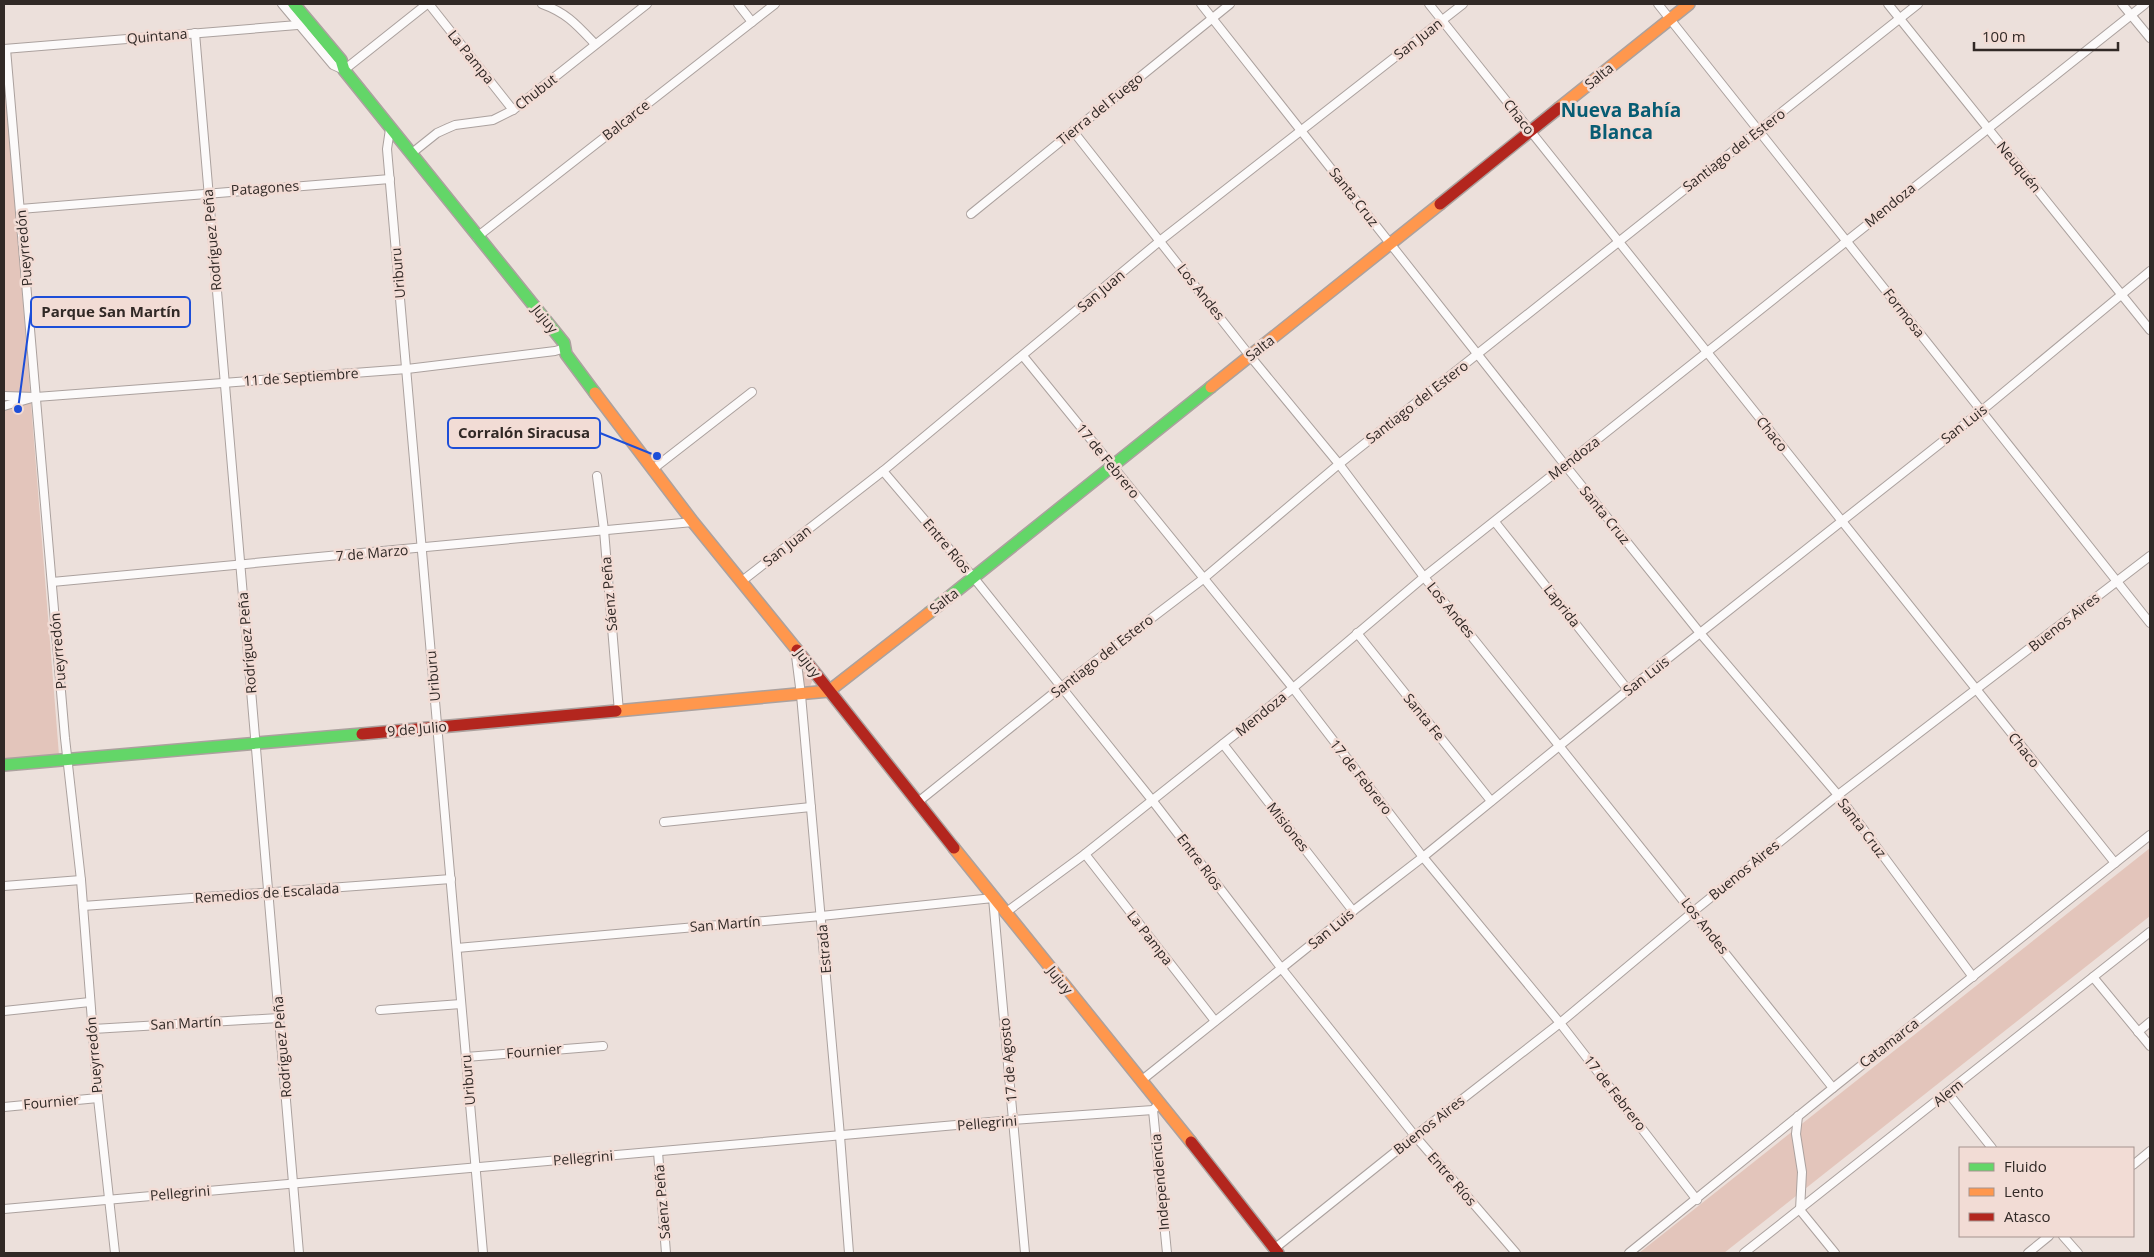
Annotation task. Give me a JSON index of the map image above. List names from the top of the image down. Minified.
{"streets":{"street":["Quintana","San Juan","La Pampa","Salta","Chubut","Tierra del Fuego","Chaco","Balcarce","Santiago del Estero","Neuquén","Patagones","Santa Cruz","Mendoza","Rodríguez Peña","Pueyrredón","Uriburu","Los Andes","Formosa","Jujuy","11 de Septiembre","San Luis","17 de Febrero","Entre Ríos","7 de Marzo","Sáenz Peña","Laprida","Buenos Aires","Santa Fe","9 de Julio","Misiones","Remedios de Escalada","San Martín","Estrada","Catamarca","Fournier","17 de Agosto","Alem","Pellegrini","Independencia"]},"crossings":[["Quintana","Rodríguez Peña"],["Quintana","Pueyrredón"],["Quintana","Jujuy"],["San Juan","Chaco"],["San Juan","Santa Cruz"],["San Juan","Los Andes"],["San Juan","Jujuy"],["San Juan","17 de Febrero"],["San Juan","Entre Ríos"],["La Pampa","Chubut"],["La Pampa","Mendoza"],["La Pampa","San Luis"],["Salta","Chaco"],["Salta","Santa Cruz"],["Salta","Los Andes"],["Salta","Formosa"],["Salta","Jujuy"],["Salta","17 de Febrero"],["Salta","Entre Ríos"],["Salta","9 de Julio"],["Chubut","Jujuy"],["Tierra del Fuego","Santa Cruz"],["Tierra del Fuego","Los Andes"],["Chaco","Santiago del Estero"],["Chaco","Mendoza"],["Chaco","San Luis"],["Chaco","Buenos Aires"],["Chaco","Catamarca"],["Balcarce","Jujuy"],["Santiago del Estero","Neuquén"],["Santiago del Estero","Santa Cruz"],["Santiago del Estero","Los Andes"],["Santiago del Estero","Formosa"],["Santiago del Estero","Jujuy"],["Santiago del Estero","17 de Febrero"],["Santiago del Estero","Entre Ríos"],["Neuquén","Mendoza"],["Neuquén","San Luis"],["Patagones","Rodríguez Peña"],["Patagones","Pueyrredón"],["Patagones","Uriburu"],["Santa Cruz","Mendoza"],["Santa Cruz","San Luis"],["Santa Cruz","Buenos Aires"],["Santa Cruz","Catamarca"],["Mendoza","Los Andes"],["Mendoza","Formosa"],["Mendoza","Jujuy"],["Mendoza","17 de Febrero"],["Mendoza","Entre Ríos"],["Mendoza","Laprida"],["Mendoza","Santa Fe"],["Mendoza","Misiones"],["Rodríguez Peña","11 de Septiembre"],["Rodríguez Peña","7 de Marzo"],["Rodríguez Peña","9 de Julio"],["Rodríguez Peña","Remedios de Escalada"],["Rodríguez Peña","San Martín"],["Rodríguez Peña","Pellegrini"],["Pueyrredón","11 de Septiembre"],["Pueyrredón","7 de Marzo"],["Pueyrredón","9 de Julio"],["Pueyrredón","Remedios de Escalada"],["Pueyrredón","San Martín"],["Pueyrredón","Fournier"],["Pueyrredón","Pellegrini"],["Uriburu","Jujuy"],["Uriburu","11 de Septiembre"],["Uriburu","7 de Marzo"],["Uriburu","9 de Julio"],["Uriburu","Remedios de Escalada"],["Uriburu","San Martín"],["Uriburu","Fournier"],["Uriburu","Pellegrini"],["Los Andes","San Luis"],["Los Andes","Buenos Aires"],["Los Andes","Catamarca"],["Formosa","San Luis"],["Formosa","Buenos Aires"],["Jujuy","11 de Septiembre"],["Jujuy","San Luis"],["Jujuy","7 de Marzo"],["Jujuy","Buenos Aires"],["Jujuy","9 de Julio"],["Jujuy","San Martín"],["Jujuy","Estrada"],["Jujuy","17 de Agosto"],["Jujuy","Pellegrini"],["Jujuy","Independencia"],["San Luis","17 de Febrero"],["San Luis","Entre Ríos"],["San Luis","Laprida"],["San Luis","Santa Fe"],["San Luis","Misiones"],["17 de Febrero","Buenos Aires"],["17 de Febrero","Catamarca"],["Entre Ríos","Buenos Aires"],["7 de Marzo","Sáenz Peña"],["Sáenz Peña","9 de Julio"],["Sáenz Peña","Pellegrini"],["9 de Julio","Estrada"],["San Martín","Estrada"],["San Martín","17 de Agosto"],["Estrada","Pellegrini"],["17 de Agosto","Pellegrini"],["Pellegrini","Independencia"]],"districts":["Nueva Bahía Blanca"],"places":["Parque San Martín","Corralón Siracusa"],"legend":["Fluido","Lento","Atasco"],"scale_bar":"100 m"}
